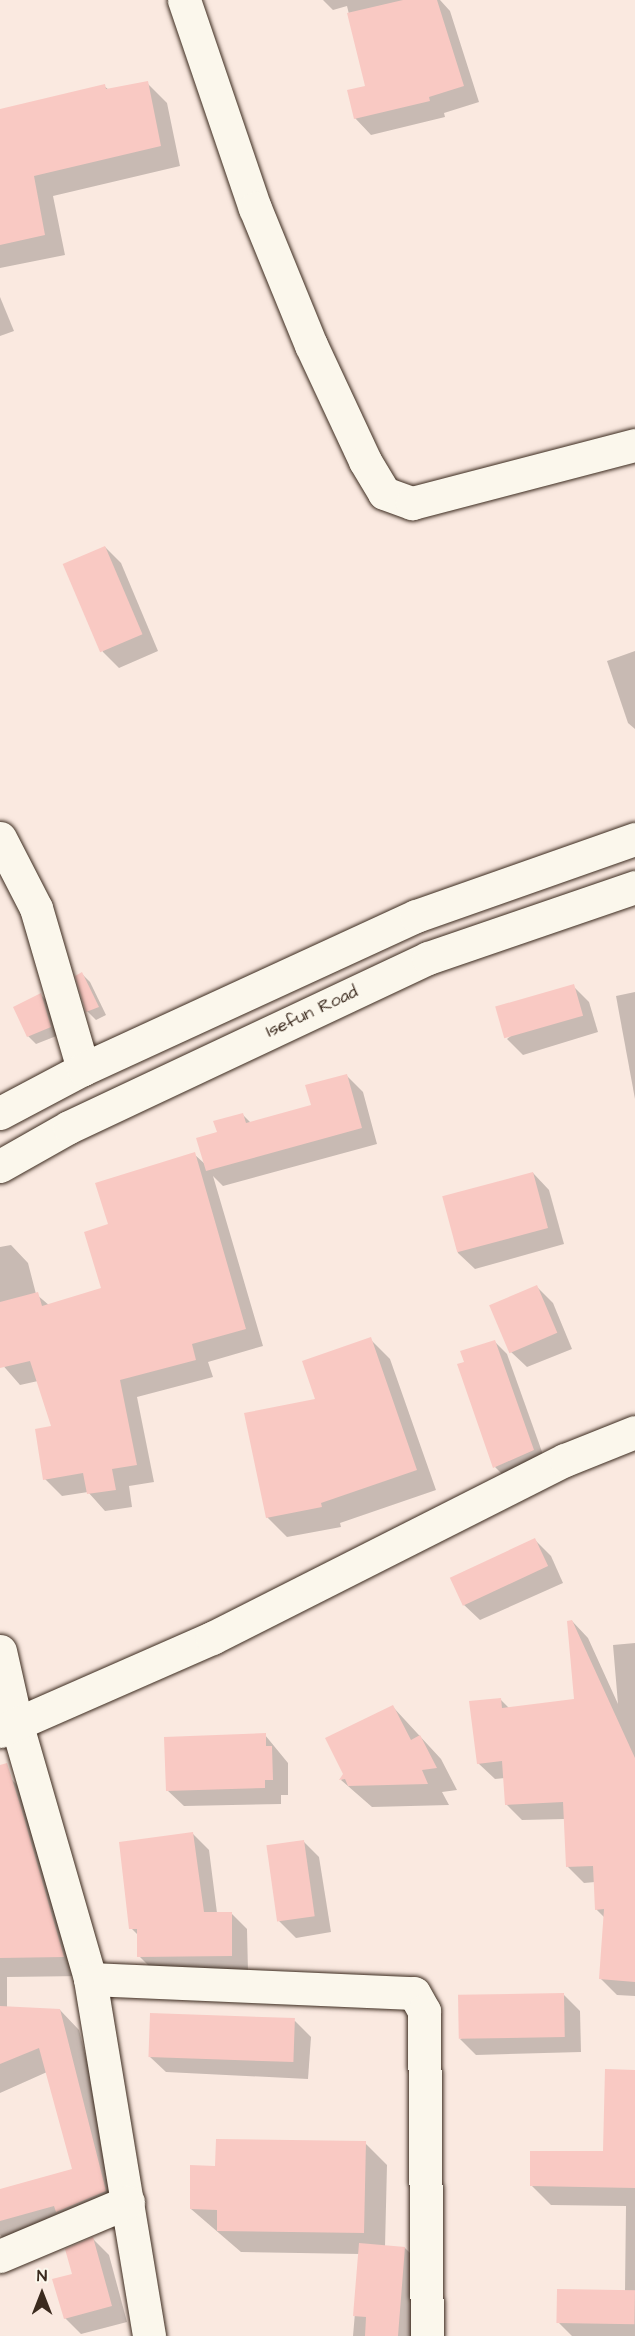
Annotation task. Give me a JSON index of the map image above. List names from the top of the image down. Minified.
{"streets":{"street":["Isefun Road"]},"north":"top"}
